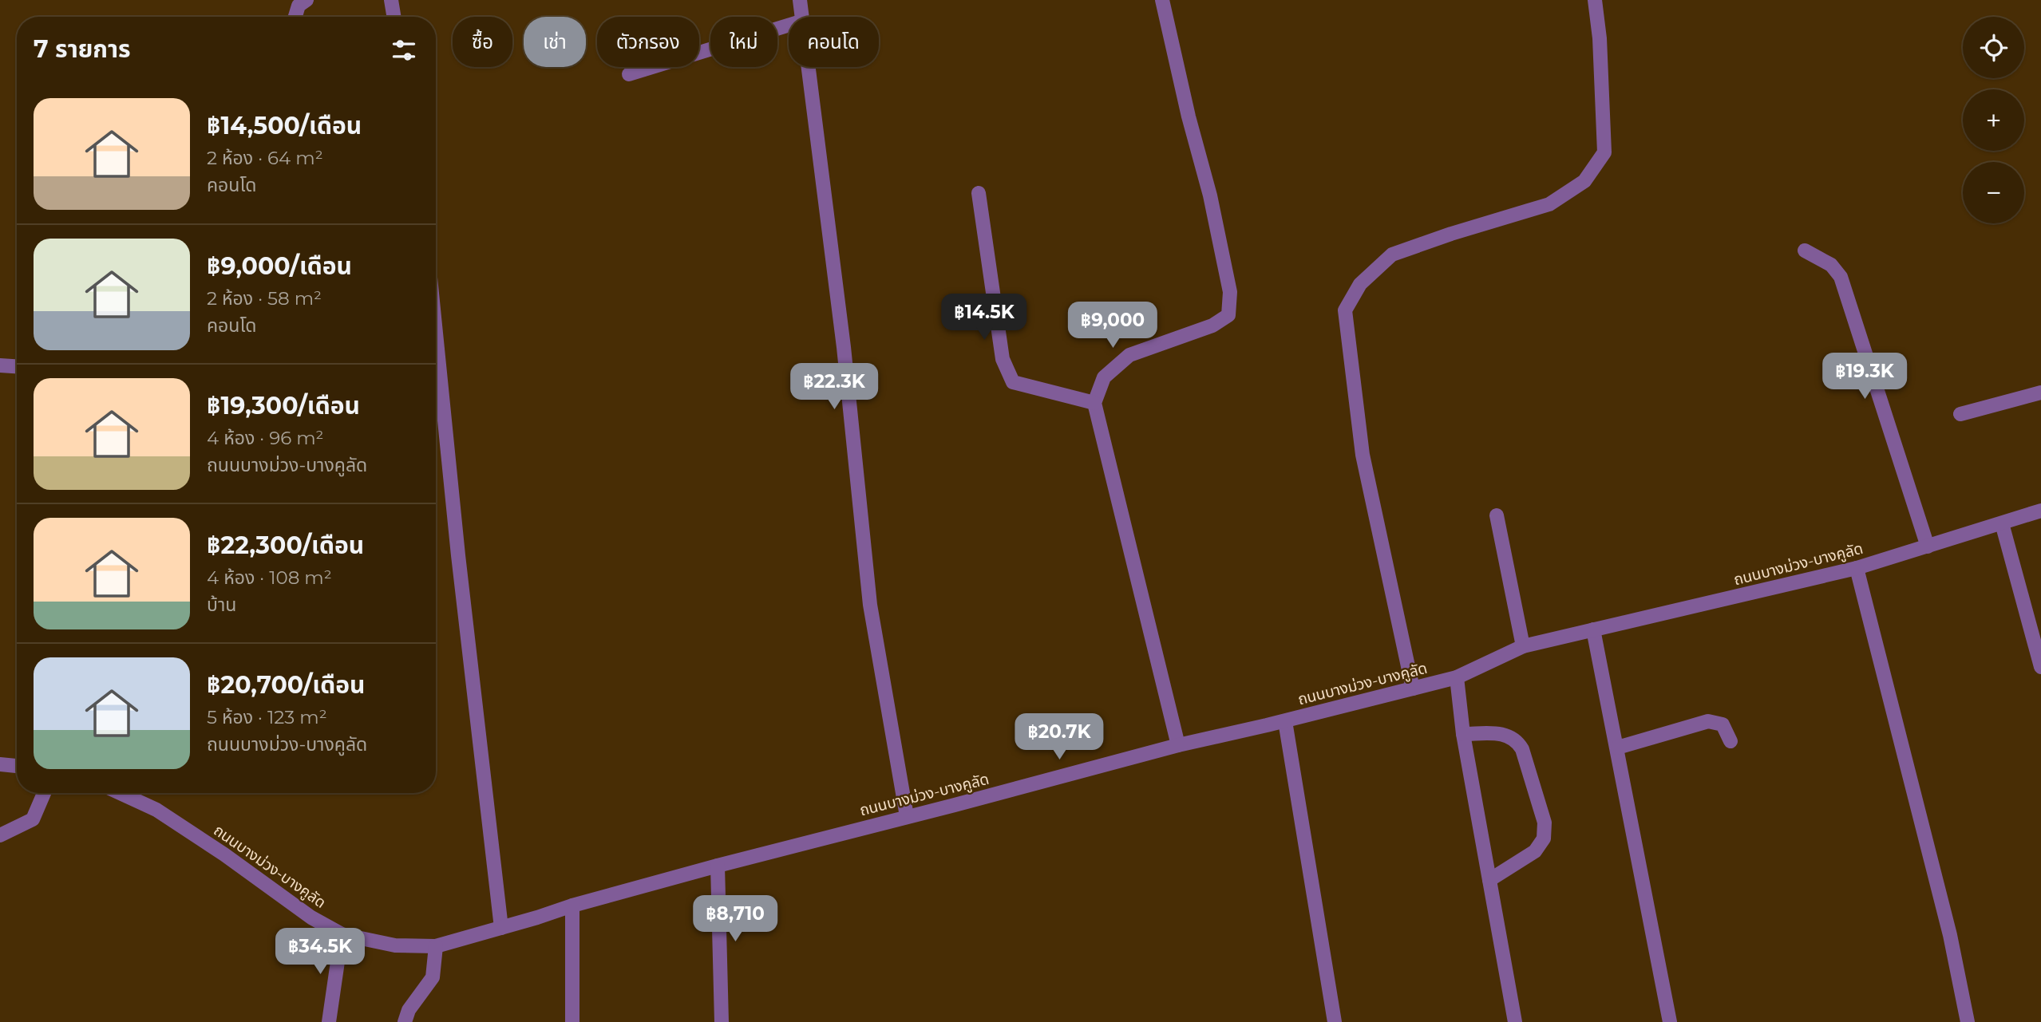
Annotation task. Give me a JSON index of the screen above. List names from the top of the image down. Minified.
{"streets":{"street":["ถนนบางม่วง-บางคูลัด"]},"page":{"map_buttons":["+","−"],"chip":["ซื้อ","เช่า","ตัวกรอง","ใหม่","คอนโด"],"heading":"7 รายการ","list":[{"name":"฿14,500/เดือน","note":"2 ห้อง · 64 m² · คอนโด"},{"name":"฿9,000/เดือน","note":"2 ห้อง · 58 m² · คอนโด"},{"name":"฿19,300/เดือน","note":"4 ห้อง · 96 m² · ถนนบางม่วง-บางคูลัด"},{"name":"฿22,300/เดือน","note":"4 ห้อง · 108 m² · บ้าน"},{"name":"฿20,700/เดือน","note":"5 ห้อง · 123 m² · ถนนบางม่วง-บางคูลัด"}],"price":["฿14.5K","฿9,000","฿19.3K","฿22.3K","฿20.7K","฿8,710","฿34.5K"]}}
